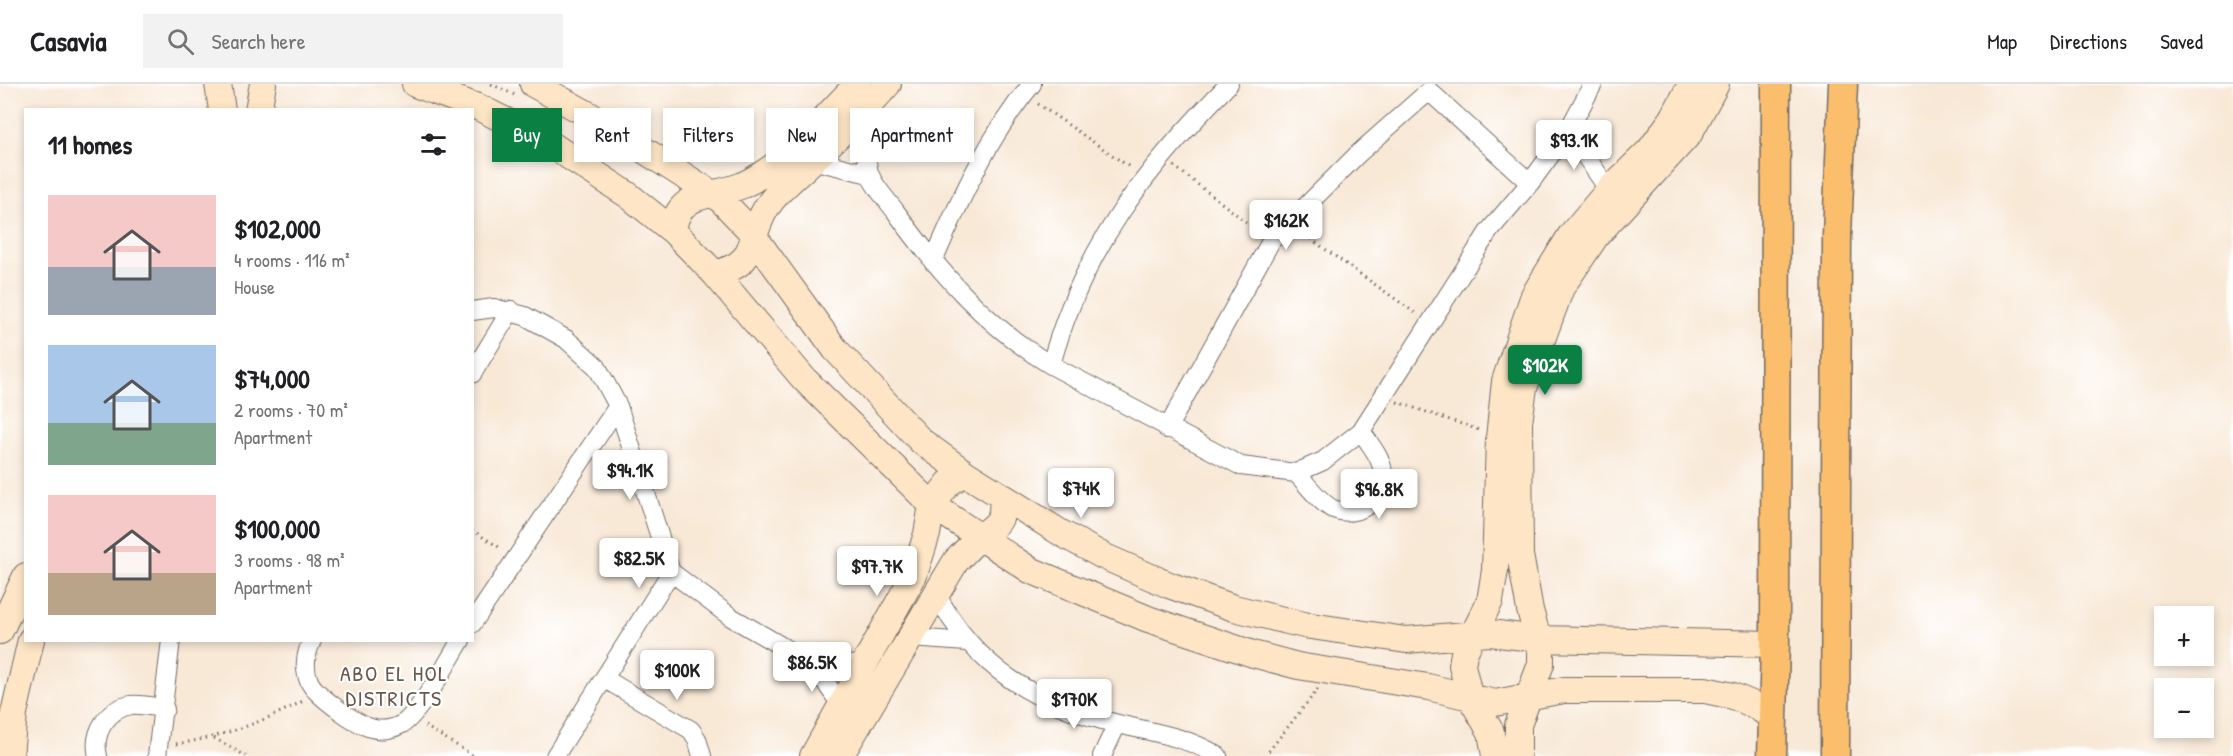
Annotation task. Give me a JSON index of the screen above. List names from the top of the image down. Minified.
{"districts":["ABO EL HOL DISTRICTS"],"page":{"header":"Casavia","search":"Search here","nav":["Map","Directions","Saved"],"chip":["Buy","Rent","Filters","New","Apartment"],"heading":"11 homes","price":["$93.1K","$162K","$102K","$94.1K","$74K","$96.8K","$82.5K","$97.7K","$86.5K","$100K","$170K"],"list":[{"name":"$102,000","note":"4 rooms · 116 m² · House"},{"name":"$74,000","note":"2 rooms · 70 m² · Apartment"},{"name":"$100,000","note":"3 rooms · 98 m² · Apartment"}],"map_buttons":["+","−"]}}
